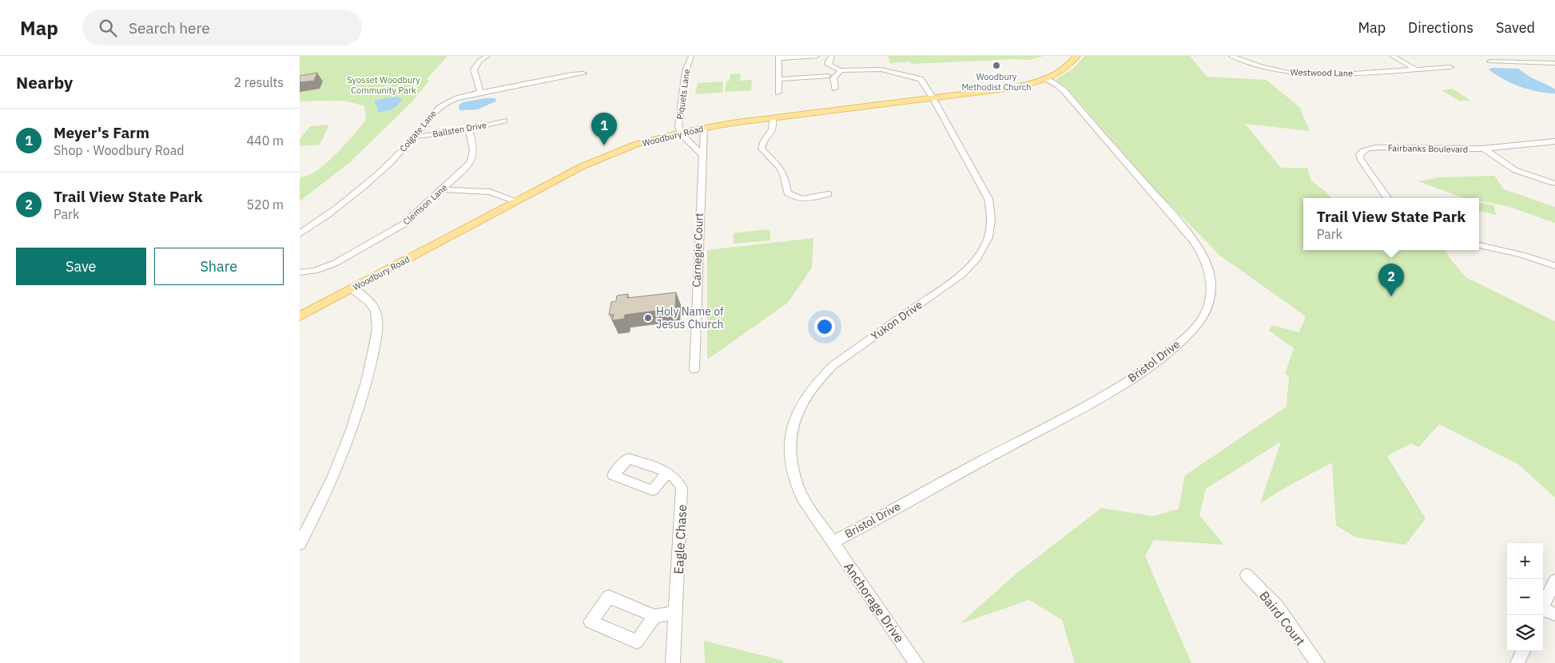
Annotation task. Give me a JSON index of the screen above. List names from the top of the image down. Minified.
{"streets":{"main road":["Woodbury Road"],"street":["Westwood Lane","Piquets Lane","Ballsten Drive","Colgate Lane","Fairbanks Boulevard","Clemson Lane","Carnegie Court","Yukon Drive","Bristol Drive","Eagle Chase","Anchorage Drive","Baird Court"]},"crossings":[["Piquets Lane","Woodbury Road"],["Ballsten Drive","Colgate Lane"],["Ballsten Drive","Clemson Lane"],["Woodbury Road","Carnegie Court"],["Woodbury Road","Yukon Drive"],["Woodbury Road","Bristol Drive"],["Yukon Drive","Bristol Drive"],["Yukon Drive","Anchorage Drive"],["Bristol Drive","Anchorage Drive"]],"parks":["Syosset Woodbury Community Park"],"places":["Woodbury Methodist Church","Holy Name of Jesus Church"],"page":{"header":"Map","search":"Search here","nav":["Map","Directions","Saved"],"heading":["Nearby","2 results"],"list":[{"mark":"1","name":"Meyer's Farm","note":"Shop · Woodbury Road","value":"440 m"},{"mark":"2","name":"Trail View State Park","note":"Park","value":"520 m"}],"pins":["1","2"],"popup":["Trail View State Park","Park"],"buttons":["Save","Share"],"map_buttons":["+","−"]}}
